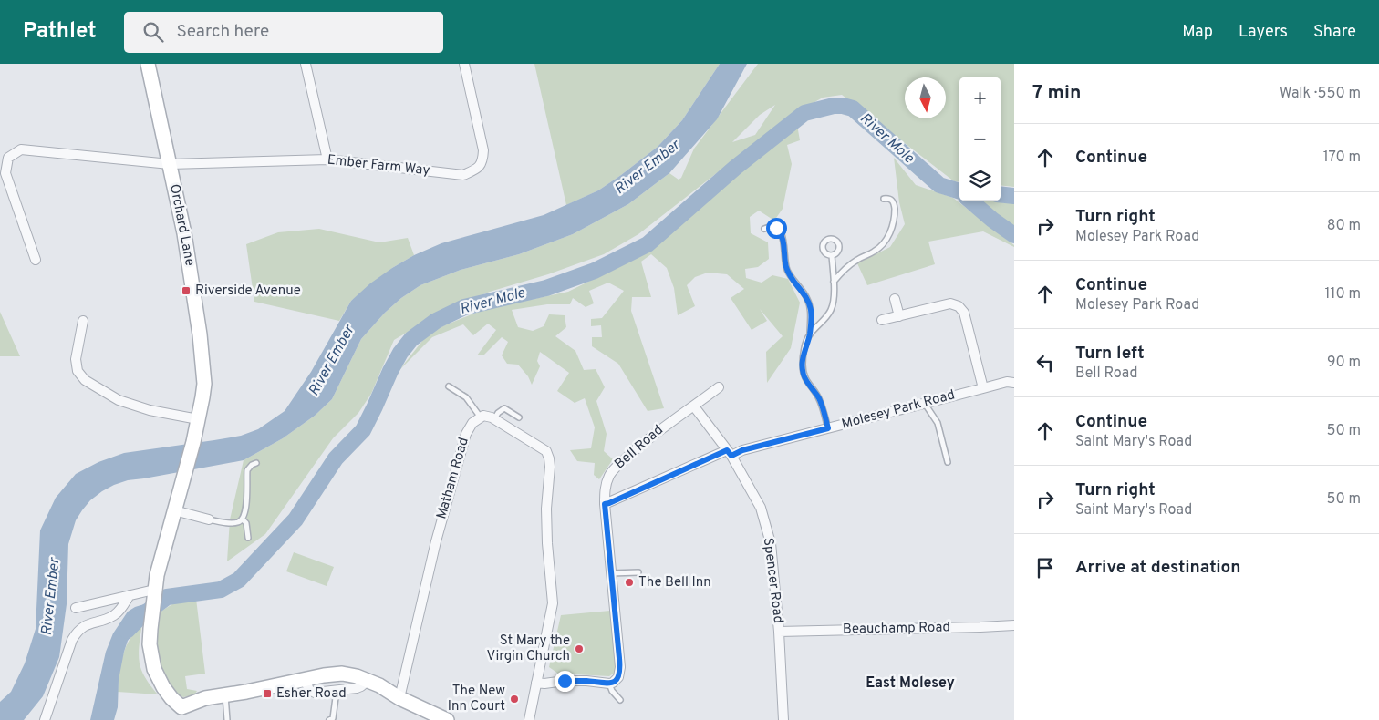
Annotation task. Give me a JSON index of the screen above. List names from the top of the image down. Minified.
{"streets":{"main road":["Orchard Lane"],"street":["Ember Farm Way","Molesey Park Road","Bell Road","Matham Road","Spencer Road","Beauchamp Road"]},"crossings":[["Ember Farm Way","Orchard Lane"],["Molesey Park Road","Bell Road"],["Molesey Park Road","Spencer Road"],["Bell Road","Spencer Road"],["Spencer Road","Beauchamp Road"]],"districts":["East Molesey"],"water":["River Mole","River Ember"],"places":{"transit":["Riverside Avenue","Esher Road"],"other":["The Bell Inn","St Mary the Virgin Church","The New Inn Court"]},"north":"bottom","page":{"header":"Pathlet","search":"Search here","nav":["Map","Layers","Share"],"heading":["7 min","Walk · 550 m"],"map_buttons":["+","−"],"list":[["Continue","170 m"],["Turn right","Molesey Park Road","80 m"],["Continue","Molesey Park Road","110 m"],["Turn left","Bell Road","90 m"],["Continue","Saint Mary's Road","50 m"],["Turn right","Saint Mary's Road","50 m"],"Arrive at destination"]}}
